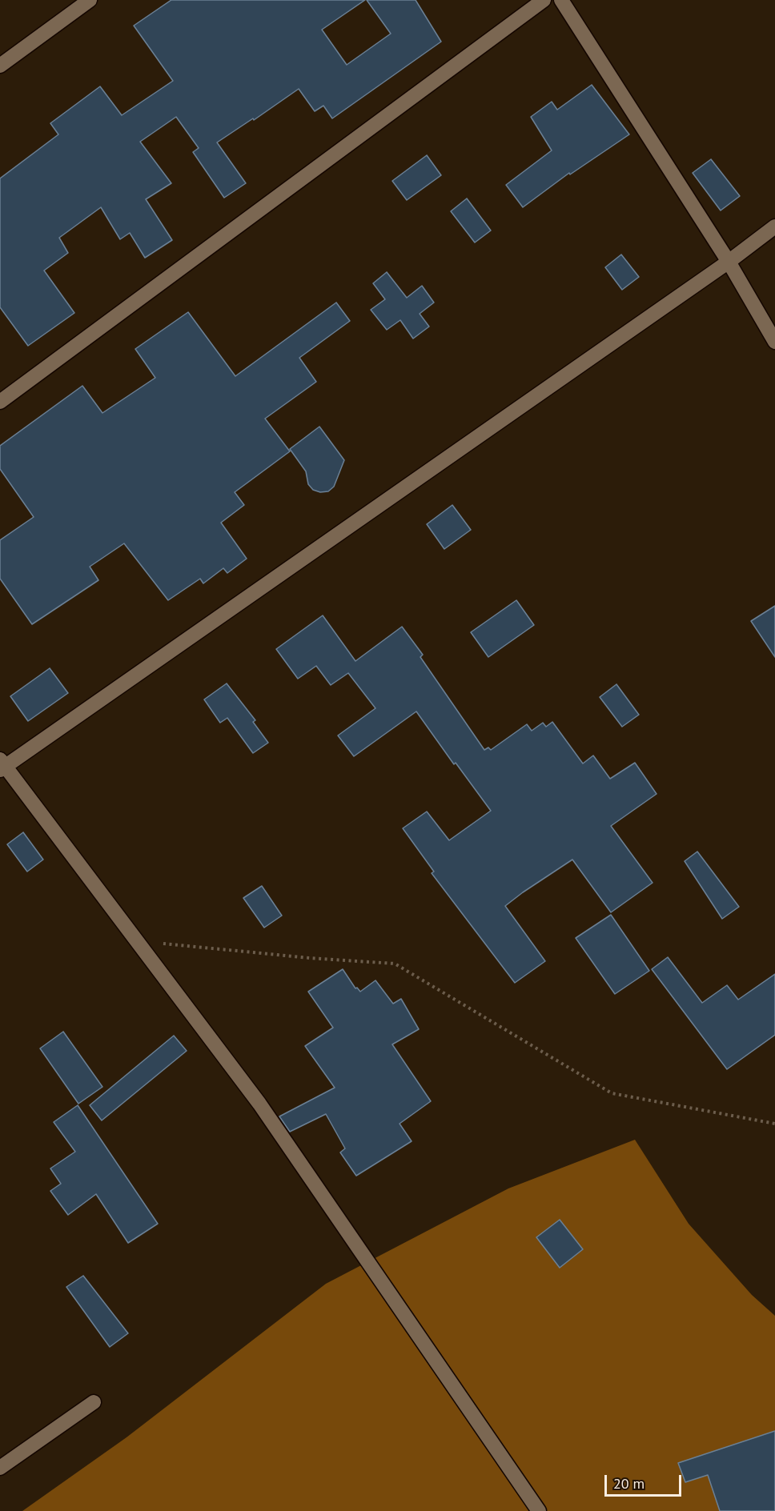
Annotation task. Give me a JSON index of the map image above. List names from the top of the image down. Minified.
{"scale_bar":"20 m"}
